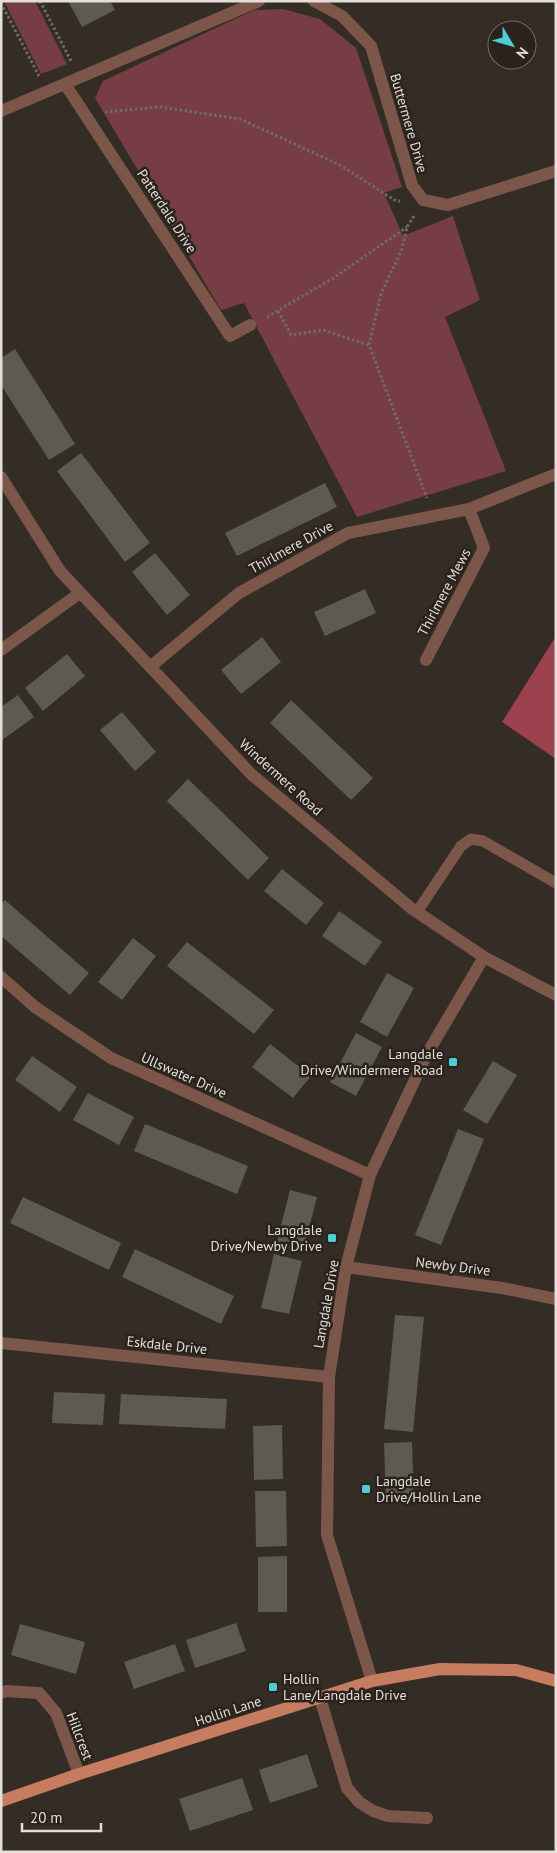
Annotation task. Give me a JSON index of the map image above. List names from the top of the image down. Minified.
{"streets":{"main road":["Hollin Lane"],"street":["Buttermere Drive","Patterdale Drive","Thirlmere Drive","Thirlmere Mews","Windermere Road","Ullswater Drive","Newby Drive","Langdale Drive","Eskdale Drive","Hillcrest"]},"crossings":[["Thirlmere Drive","Thirlmere Mews"],["Thirlmere Drive","Windermere Road"],["Windermere Road","Langdale Drive"],["Ullswater Drive","Langdale Drive"],["Newby Drive","Langdale Drive"],["Langdale Drive","Eskdale Drive"],["Langdale Drive","Hollin Lane"],["Hollin Lane","Hillcrest"]],"places":{"transit":["Langdale Drive/Windermere Road","Langdale Drive/Newby Drive","Langdale Drive/Hollin Lane","Hollin Lane/Langdale Drive"]},"scale_bar":"20 m","north":"bottom right"}
